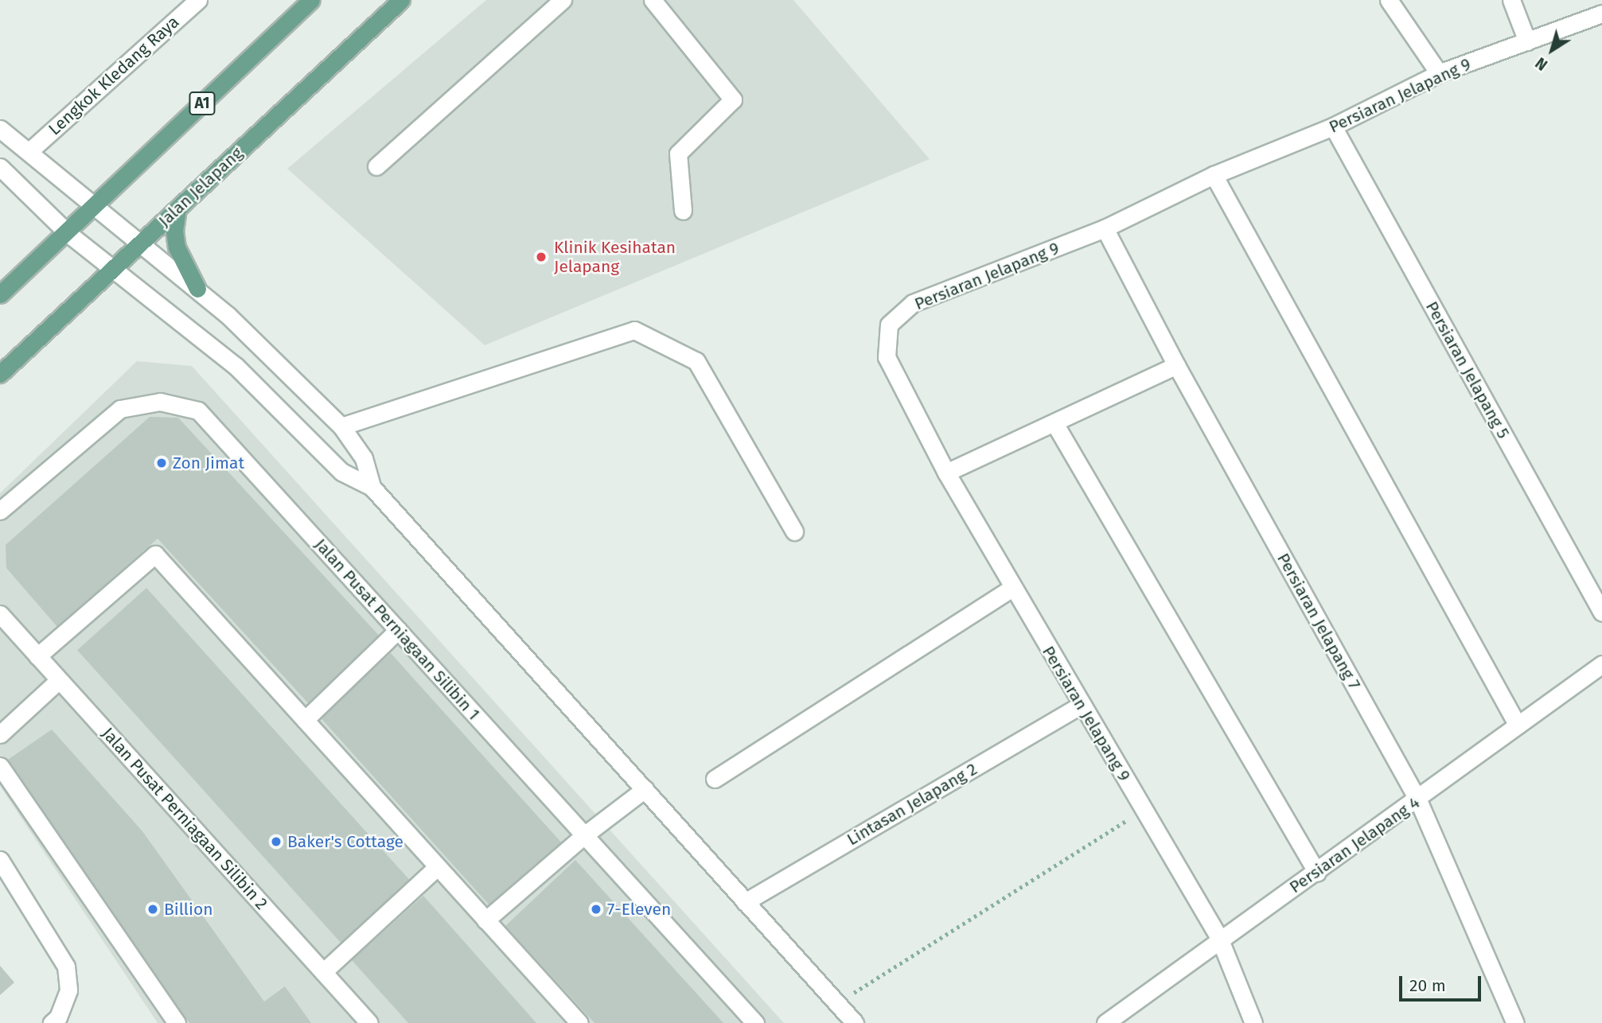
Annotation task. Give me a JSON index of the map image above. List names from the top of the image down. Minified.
{"streets":{"main road":["A1","Jalan Jelapang"],"street":["Lengkok Kledang Raya","Persiaran Jelapang 9","Persiaran Jelapang 5","Persiaran Jelapang 7","Jalan Pusat Perniagaan Silibin 1","Lintasan Jelapang 2","Jalan Pusat Perniagaan Silibin 2","Persiaran Jelapang 4"]},"crossings":[["Persiaran Jelapang 9","Persiaran Jelapang 5"],["Persiaran Jelapang 9","Persiaran Jelapang 7"],["Persiaran Jelapang 9","Lintasan Jelapang 2"],["Persiaran Jelapang 9","Persiaran Jelapang 4"],["Persiaran Jelapang 7","Persiaran Jelapang 4"]],"places":["Klinik Kesihatan Jelapang","Zon Jimat","Baker's Cottage","Billion","7-Eleven"],"scale_bar":"20 m","north":"bottom left"}
